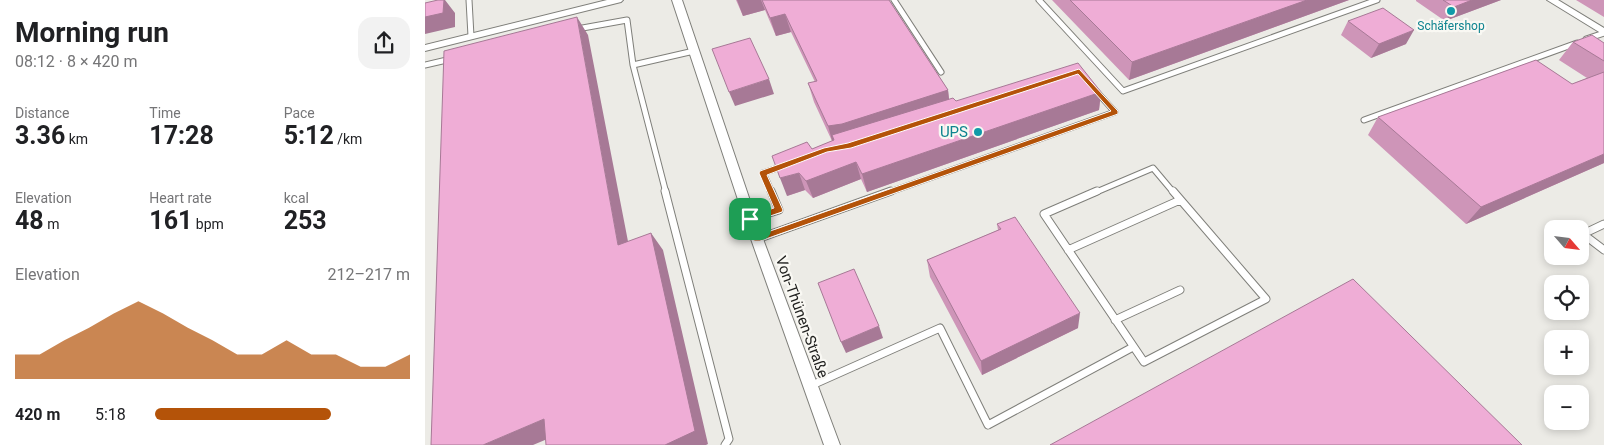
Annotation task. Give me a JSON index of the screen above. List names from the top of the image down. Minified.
{"streets":{"street":["Von-Thünen-Straße"]},"places":["Schäfershop","UPS"],"north":"bottom right","page":{"heading":["Morning run","08:12 · 8 × 420 m"],"stats":[["Distance","3.36 km"],["Time","17:28"],["Pace","5:12 /km"],["Elevation","48 m"],["Heart rate","161 bpm"],["kcal","253"]],"map_buttons":["+","−"],"chart":["Elevation","212–217 m"],"list":[{"name":"420 m","note":"5:18"}]}}
